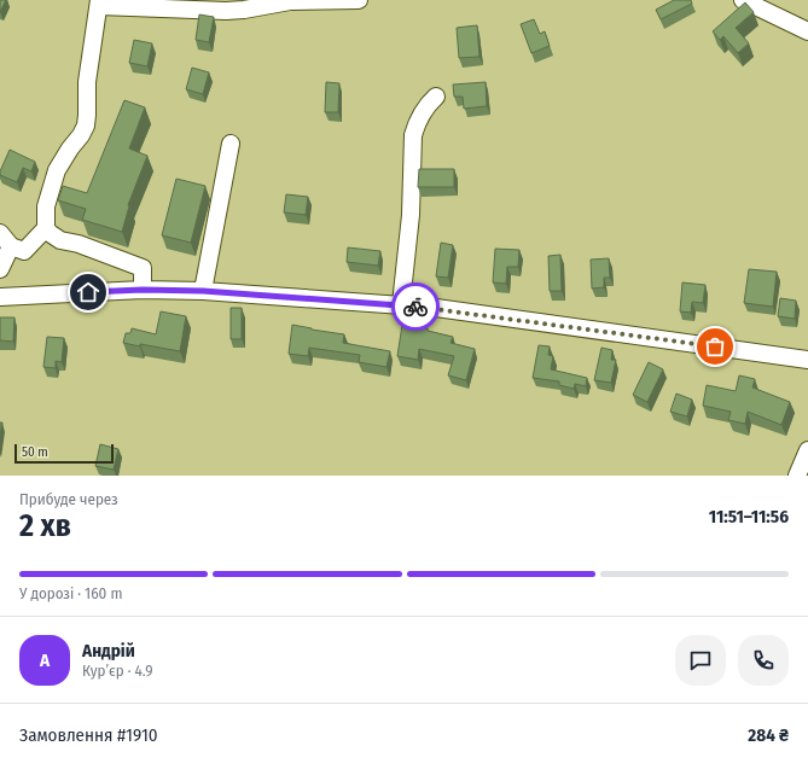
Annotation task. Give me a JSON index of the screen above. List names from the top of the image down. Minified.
{"scale_bar":"50 m","page":{"scale":"50 m","heading":["2 хв","Прибуде через","11:51–11:56"],"panel":["Андрій","Кур’єр · 4.9","Замовлення #1910","284 ₴"],"bar":"У дорозі · 160 m","round":"А"}}
